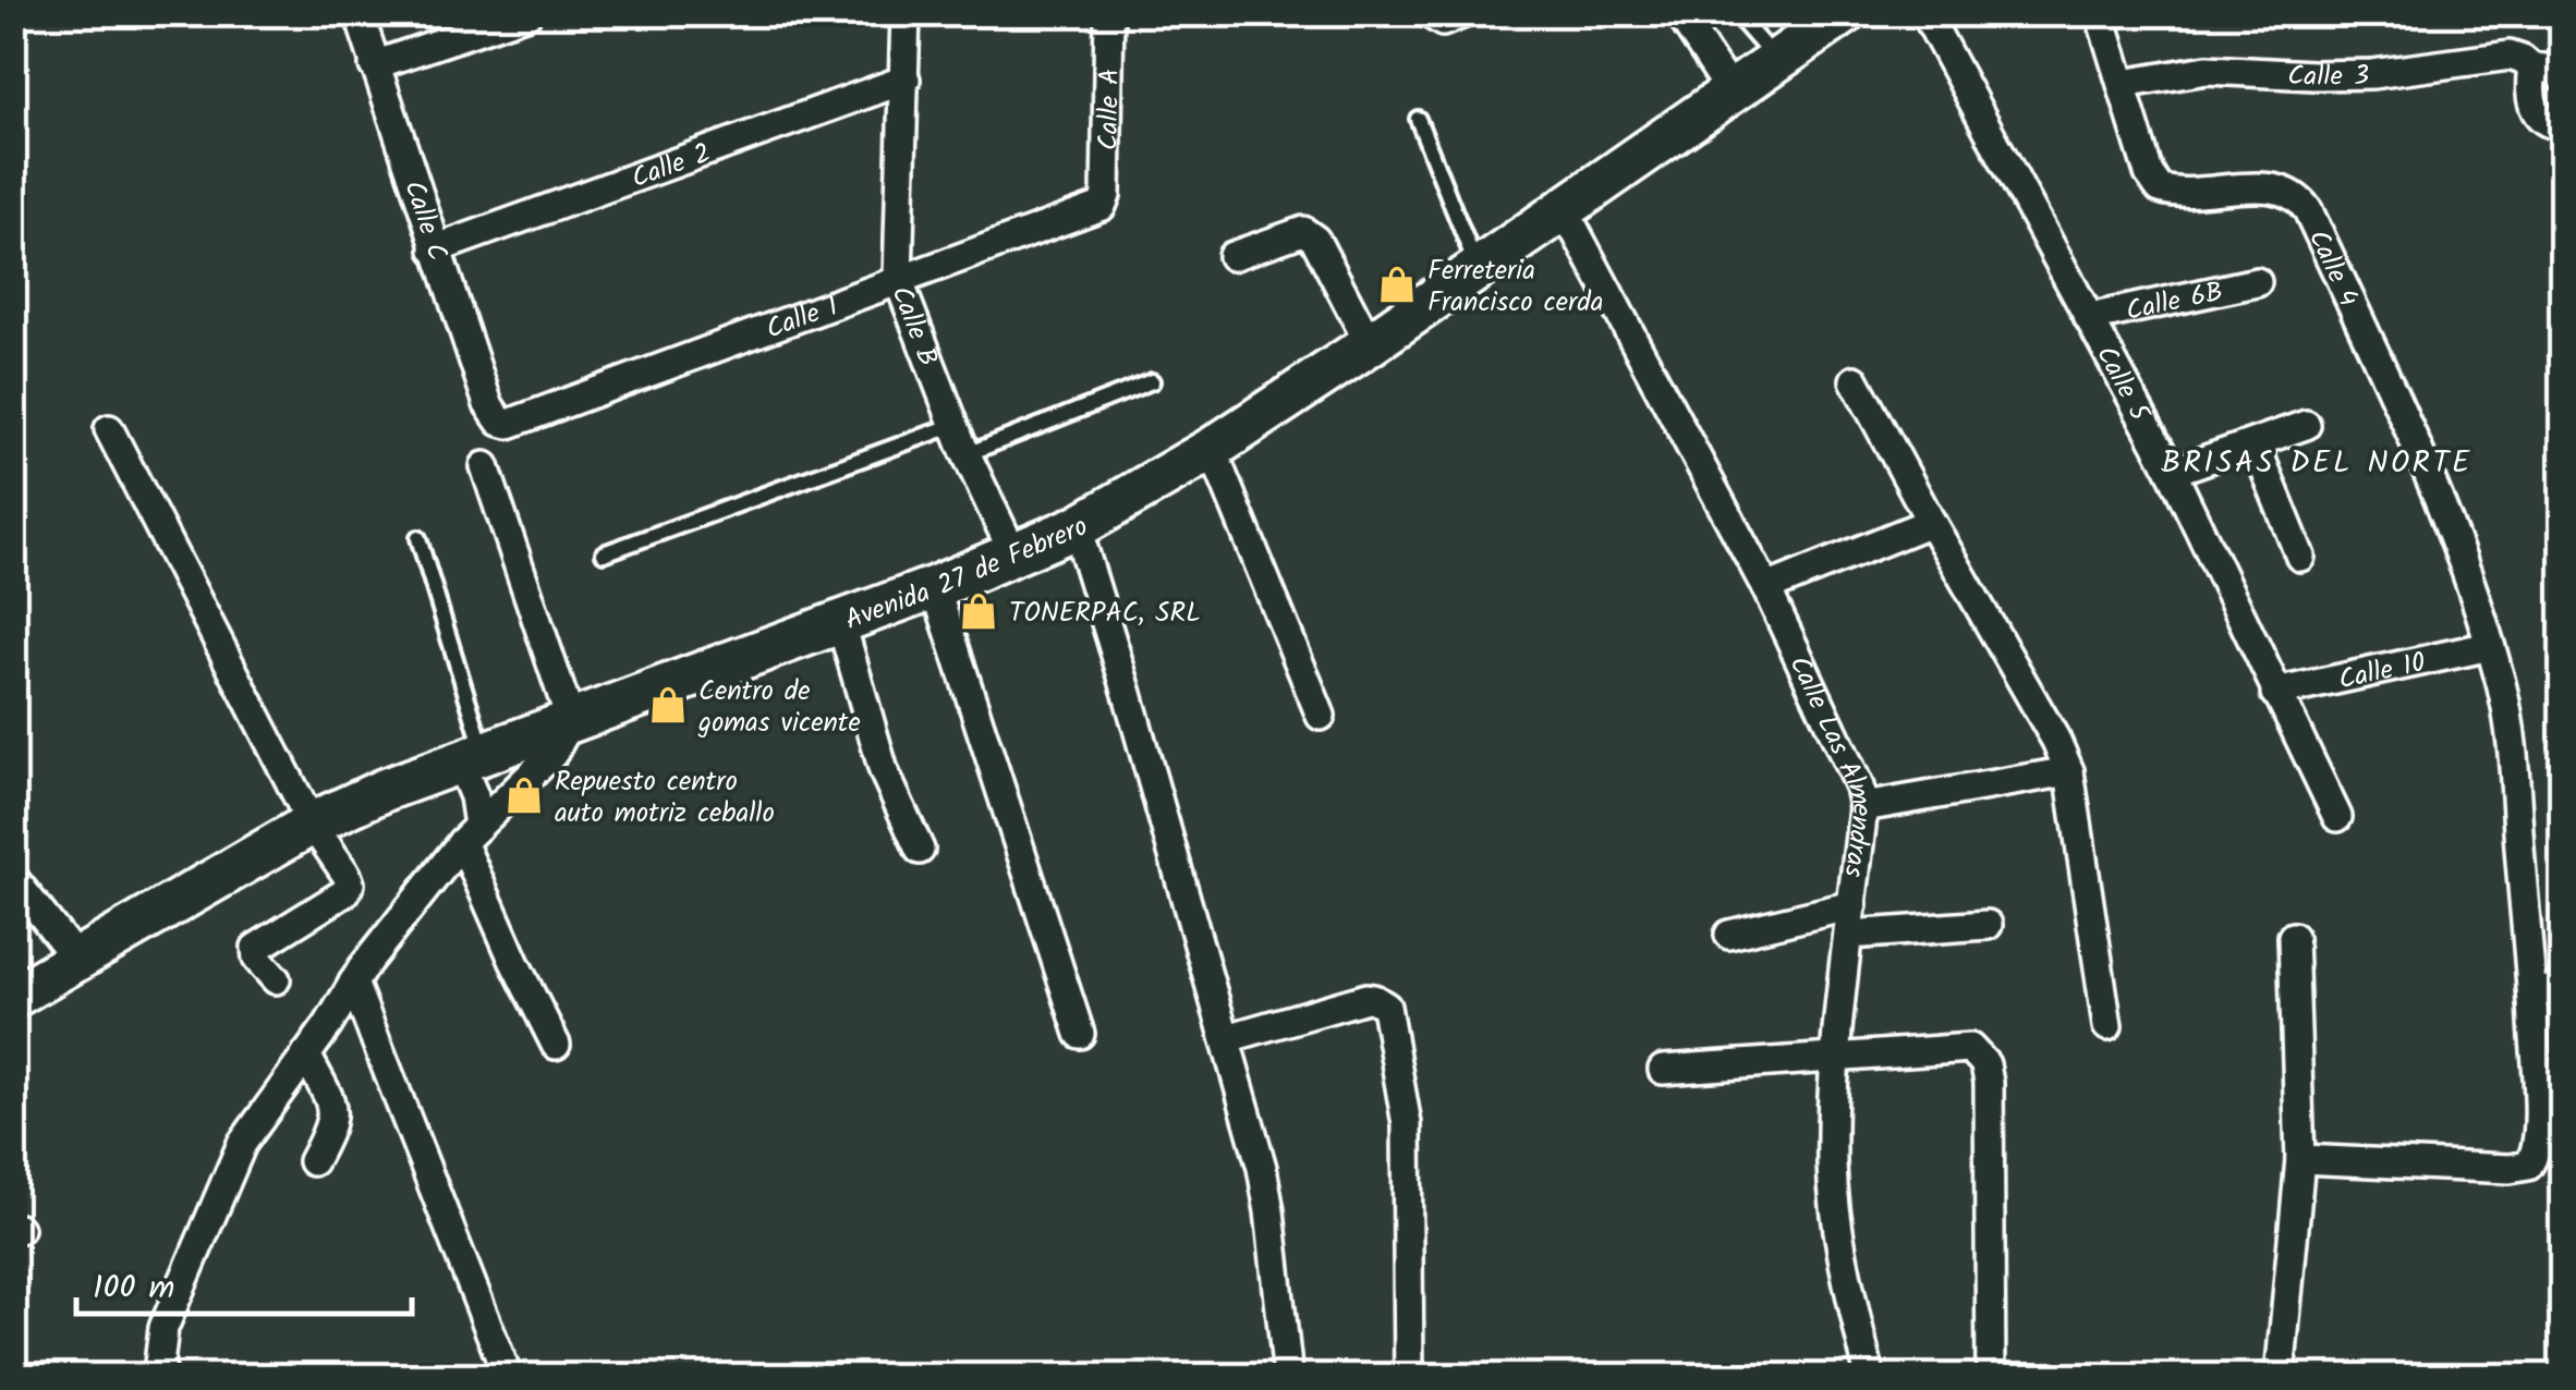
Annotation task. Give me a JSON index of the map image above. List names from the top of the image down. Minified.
{"streets":{"main road":["Avenida 27 de Febrero"],"street":["Calle 3","Calle A","Calle 2","Calle C","Calle 4","Calle 6B","Calle 1","Calle B","Calle 5","Calle 10","Calle Las Almendras"]},"crossings":[["Calle 3","Calle 4"],["Calle A","Calle 1"],["Calle 2","Calle C"],["Calle 2","Calle B"],["Calle C","Calle 1"],["Calle 4","Calle 10"],["Calle 6B","Calle 5"],["Calle 1","Calle B"],["Calle B","Avenida 27 de Febrero"],["Calle 5","Calle 10"],["Avenida 27 de Febrero","Calle Las Almendras"]],"districts":["BRISAS DEL NORTE"],"places":{"shop":["Ferreteria Francisco cerda","TONERPAC, SRL","Centro de gomas vicente","Repuesto centro auto motriz ceballo"]},"scale_bar":"100 m"}
